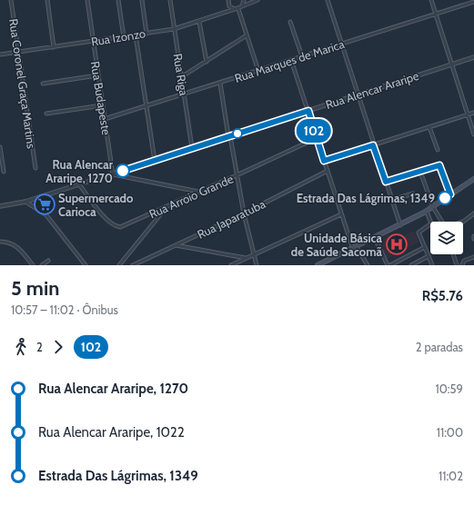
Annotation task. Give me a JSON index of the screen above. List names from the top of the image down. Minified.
{"streets":{"street":["Rua Izonzo","Rua Marques de Marica","Rua Riga","Rua Coronel Graça Martins","Rua Alencar Araripe","Rua Budapeste","Rua Arroio Grande","Rua Japaratuba"]},"crossings":[["Rua Izonzo","Rua Riga"],["Rua Izonzo","Rua Coronel Graça Martins"],["Rua Izonzo","Rua Budapeste"],["Rua Marques de Marica","Rua Riga"],["Rua Marques de Marica","Rua Budapeste"],["Rua Riga","Rua Alencar Araripe"],["Rua Alencar Araripe","Rua Budapeste"],["Rua Alencar Araripe","Rua Arroio Grande"]],"places":{"other":["Rua Alencar Araripe, 1270","Estrada Das Lágrimas, 1349"],"supermarket":["Supermercado Carioca"],"hospital":["Unidade Básica de Saúde Sacomã"]},"lines":["bus line 102"],"page":{"on_map":"102","heading":["5 min","10:57 – 11:02 · Ônibus","R$5.76"],"legs":["2","102","2 paradas"],"list":[{"name":"Rua Alencar Araripe, 1270","value":"10:59"},{"name":"Rua Alencar Araripe, 1022","value":"11:00"},{"name":"Estrada Das Lágrimas, 1349","value":"11:02"}]}}
